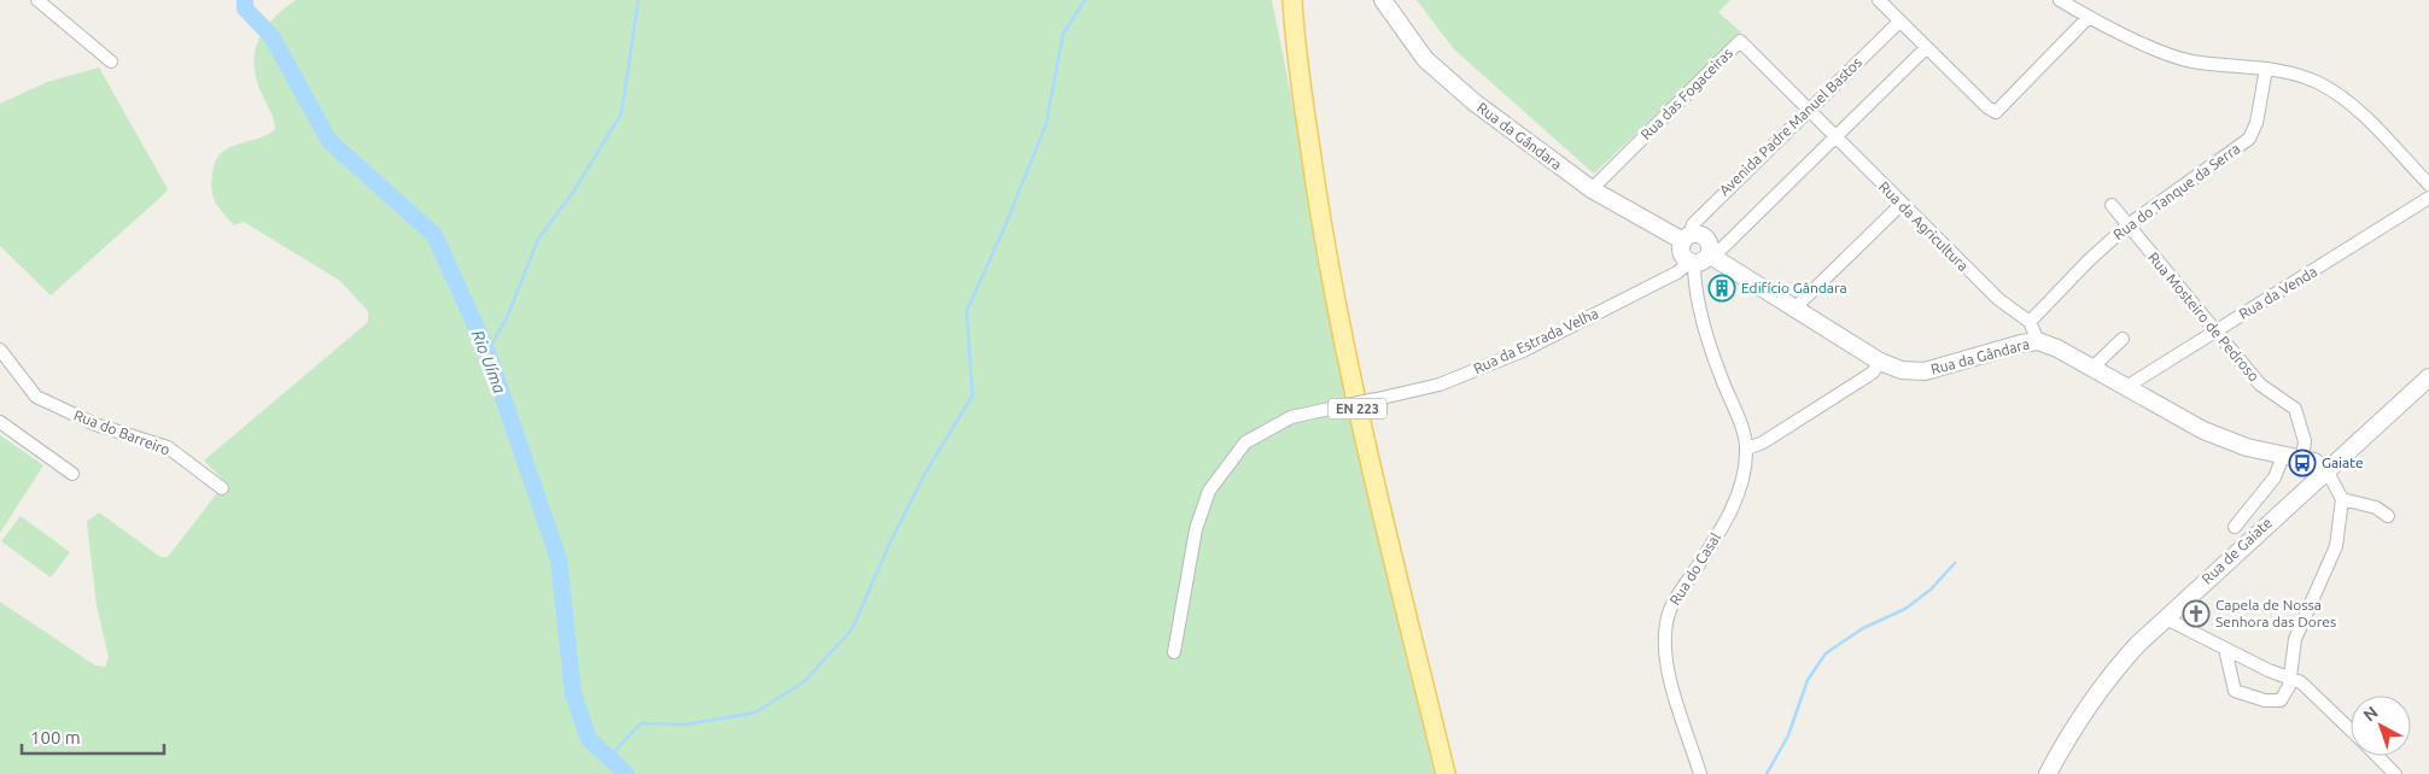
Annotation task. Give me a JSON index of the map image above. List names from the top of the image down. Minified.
{"streets":{"main road":["Rua da Gândara","EN 223","Rua de Gaiate"],"street":["Rua das Fogaceiras","Avenida Padre Manuel Bastos","Rua do Tanque da Serra","Rua da Agricultura","Rua da Venda","Rua Mosteiro de Pedroso","Rua da Estrada Velha","Rua do Barreiro","Rua do Casal"]},"crossings":[["Rua das Fogaceiras","Avenida Padre Manuel Bastos"],["Rua das Fogaceiras","Rua da Gândara"],["Rua das Fogaceiras","Rua da Agricultura"],["Avenida Padre Manuel Bastos","Rua da Gândara"],["Avenida Padre Manuel Bastos","Rua da Agricultura"],["Rua da Gândara","Rua da Agricultura"],["Rua da Gândara","Rua da Venda"],["Rua da Gândara","Rua Mosteiro de Pedroso"],["Rua da Gândara","Rua da Estrada Velha"],["Rua da Gândara","Rua de Gaiate"],["Rua da Gândara","Rua do Casal"],["Rua do Tanque da Serra","Rua da Agricultura"],["Rua do Tanque da Serra","Rua Mosteiro de Pedroso"],["Rua da Venda","Rua Mosteiro de Pedroso"],["Rua da Estrada Velha","Rua do Casal"]],"water":["Rio Uíma"],"places":{"building":["Edifício Gândara"],"bus stop":["Gaiate"],"church":["Capela de Nossa Senhora das Dores"]},"scale_bar":"100 m","north":"top left"}
